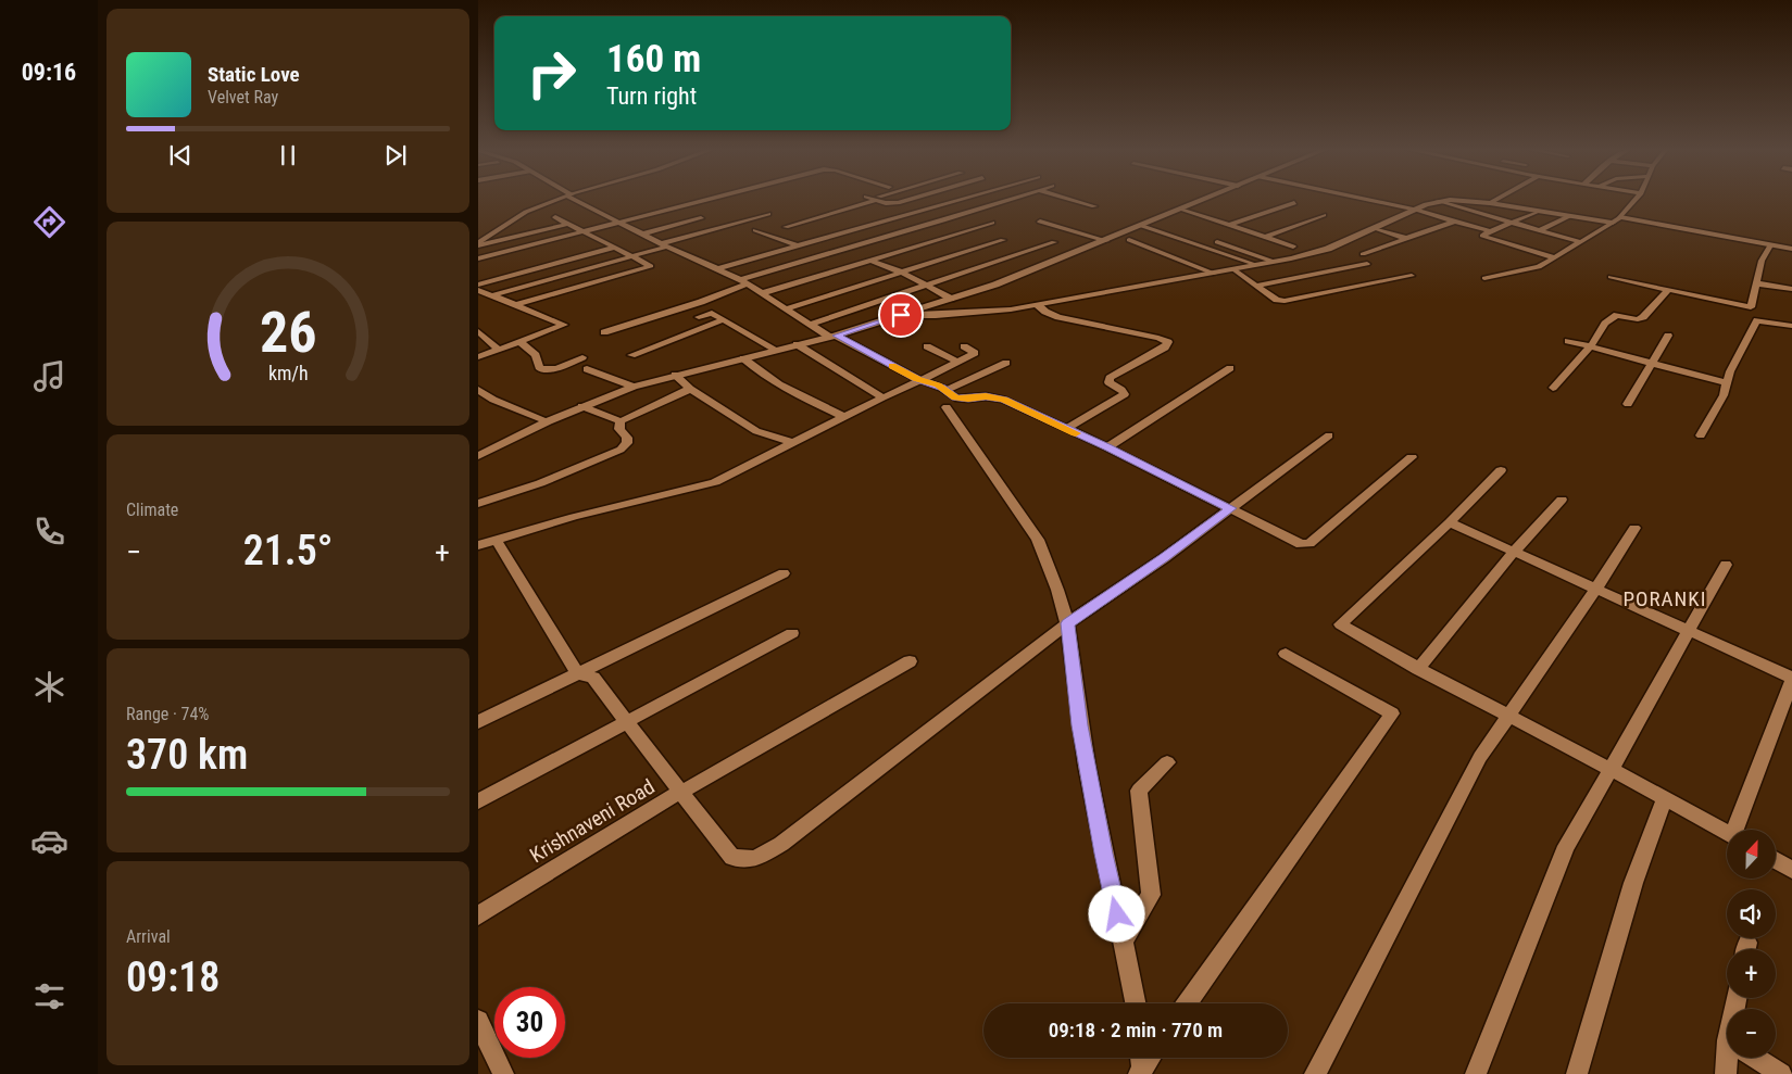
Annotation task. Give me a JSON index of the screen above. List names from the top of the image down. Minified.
{"streets":{"street":["Krishnaveni Road"]},"districts":["PORANKI"],"north":"top","page":{"tabs":"09:16","turn":["160 m","Turn right"],"song":["Static Love","Velvet Ray"],"tile":["Climate",["Range · 74%","370 km"],["Arrival","09:18"]],"heat":["−","21.5°","+"],"map_buttons":["+","−"],"limit":"30","trip":"09:18 · 2 min · 770 m","gauge":["26","km/h"]}}
